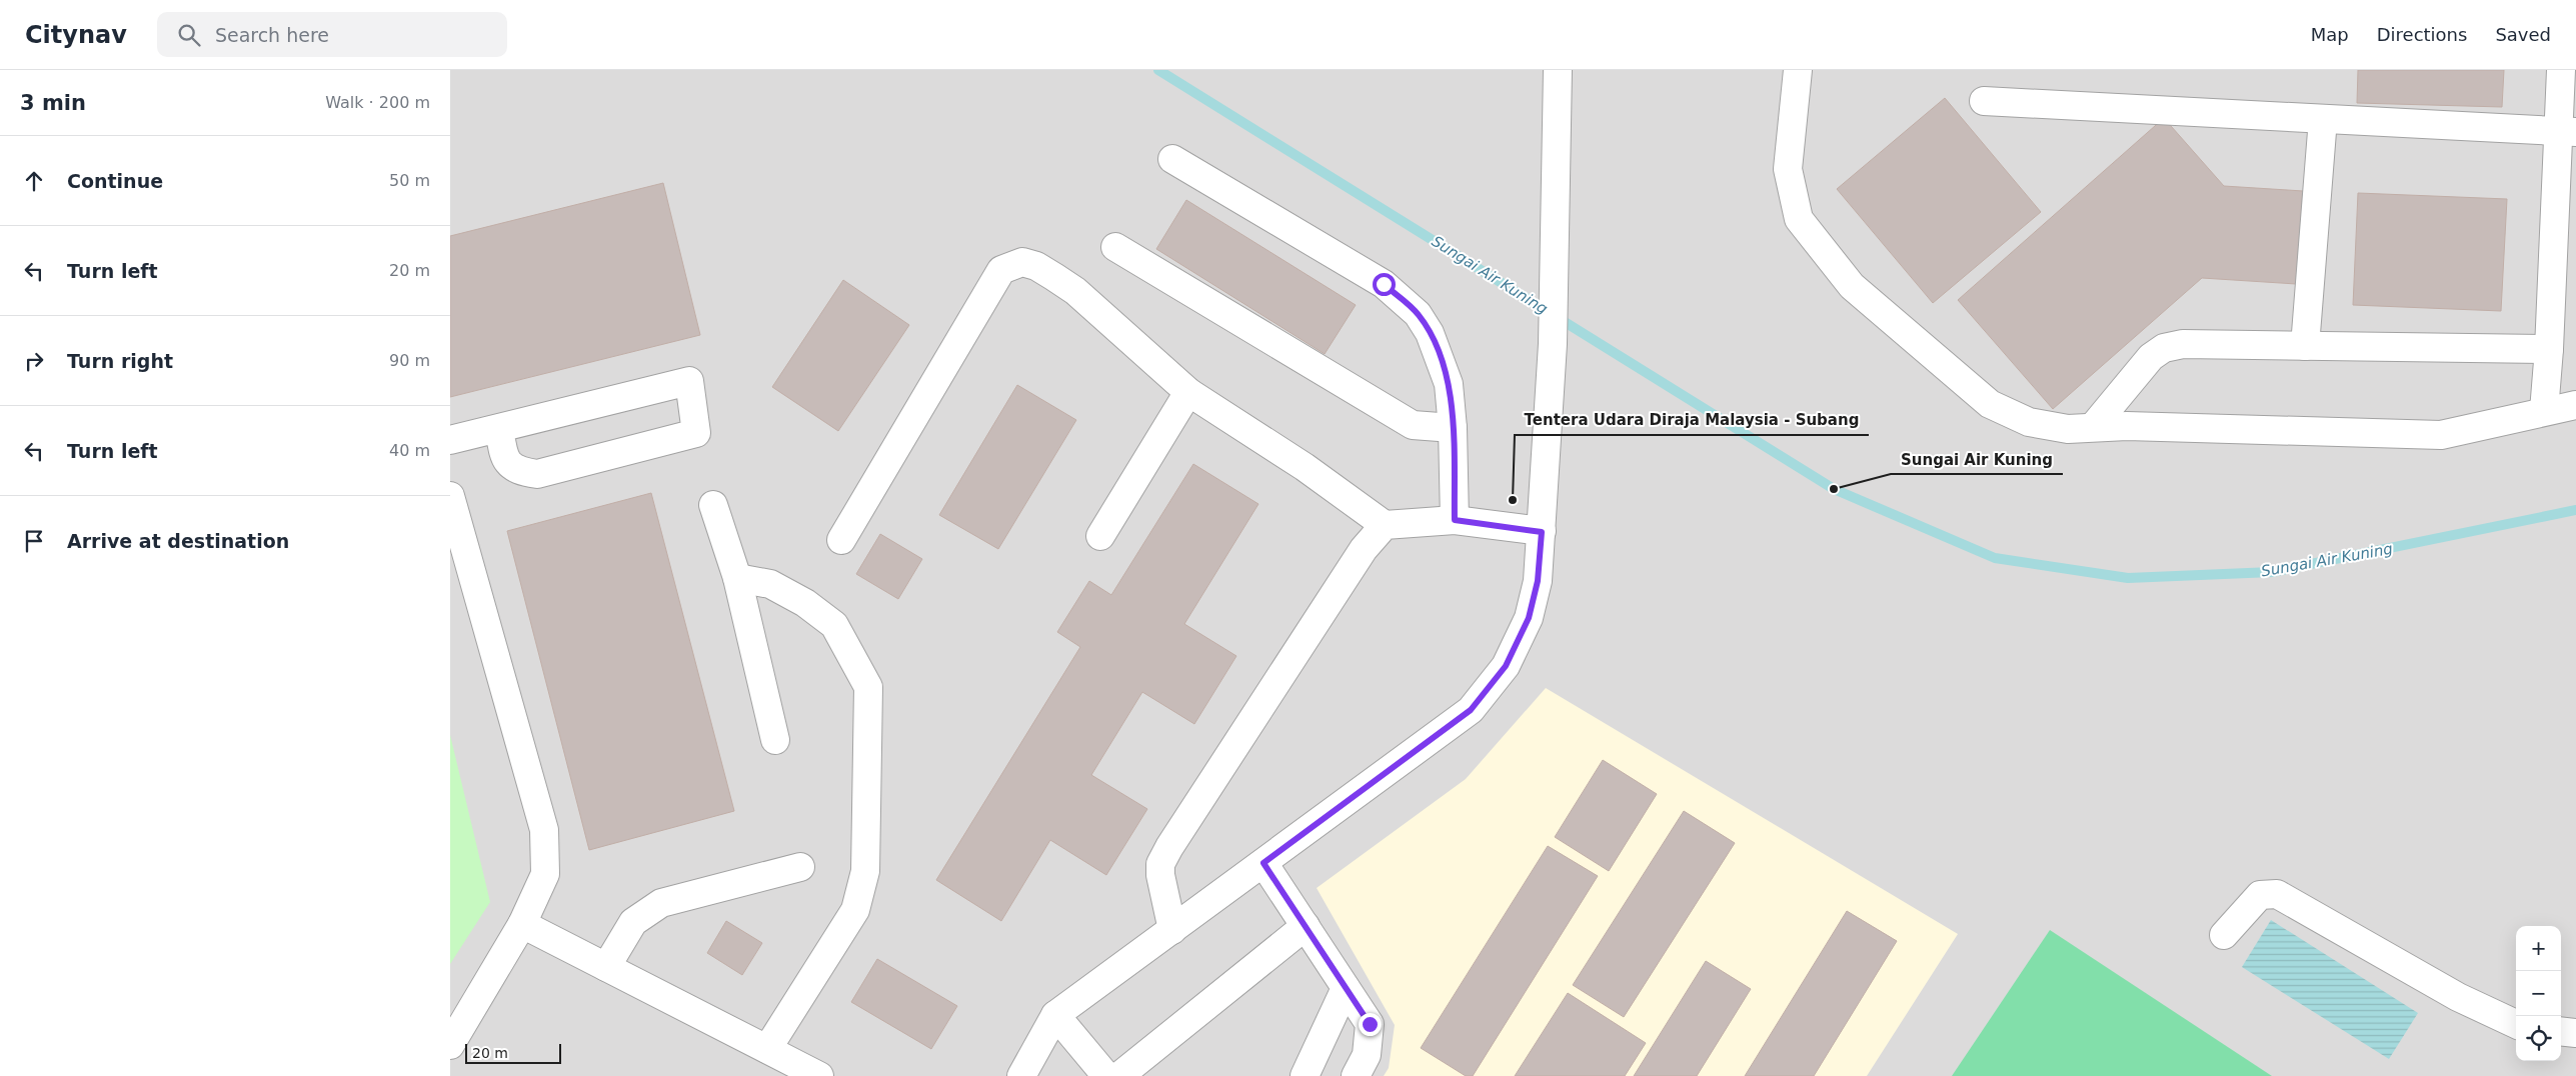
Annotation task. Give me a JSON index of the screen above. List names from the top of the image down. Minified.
{"water":["Sungai Air Kuning"],"places":["Sungai Air Kuning","Tentera Udara Diraja Malaysia - Subang"],"scale_bar":"20 m","page":{"header":"Citynav","search":"Search here","nav":["Map","Directions","Saved"],"heading":["3 min","Walk · 200 m"],"list":[["Continue","50 m"],["Turn left","20 m"],["Turn right","90 m"],["Turn left","40 m"],"Arrive at destination"],"map_buttons":["+","−"],"scale":"20 m"}}
